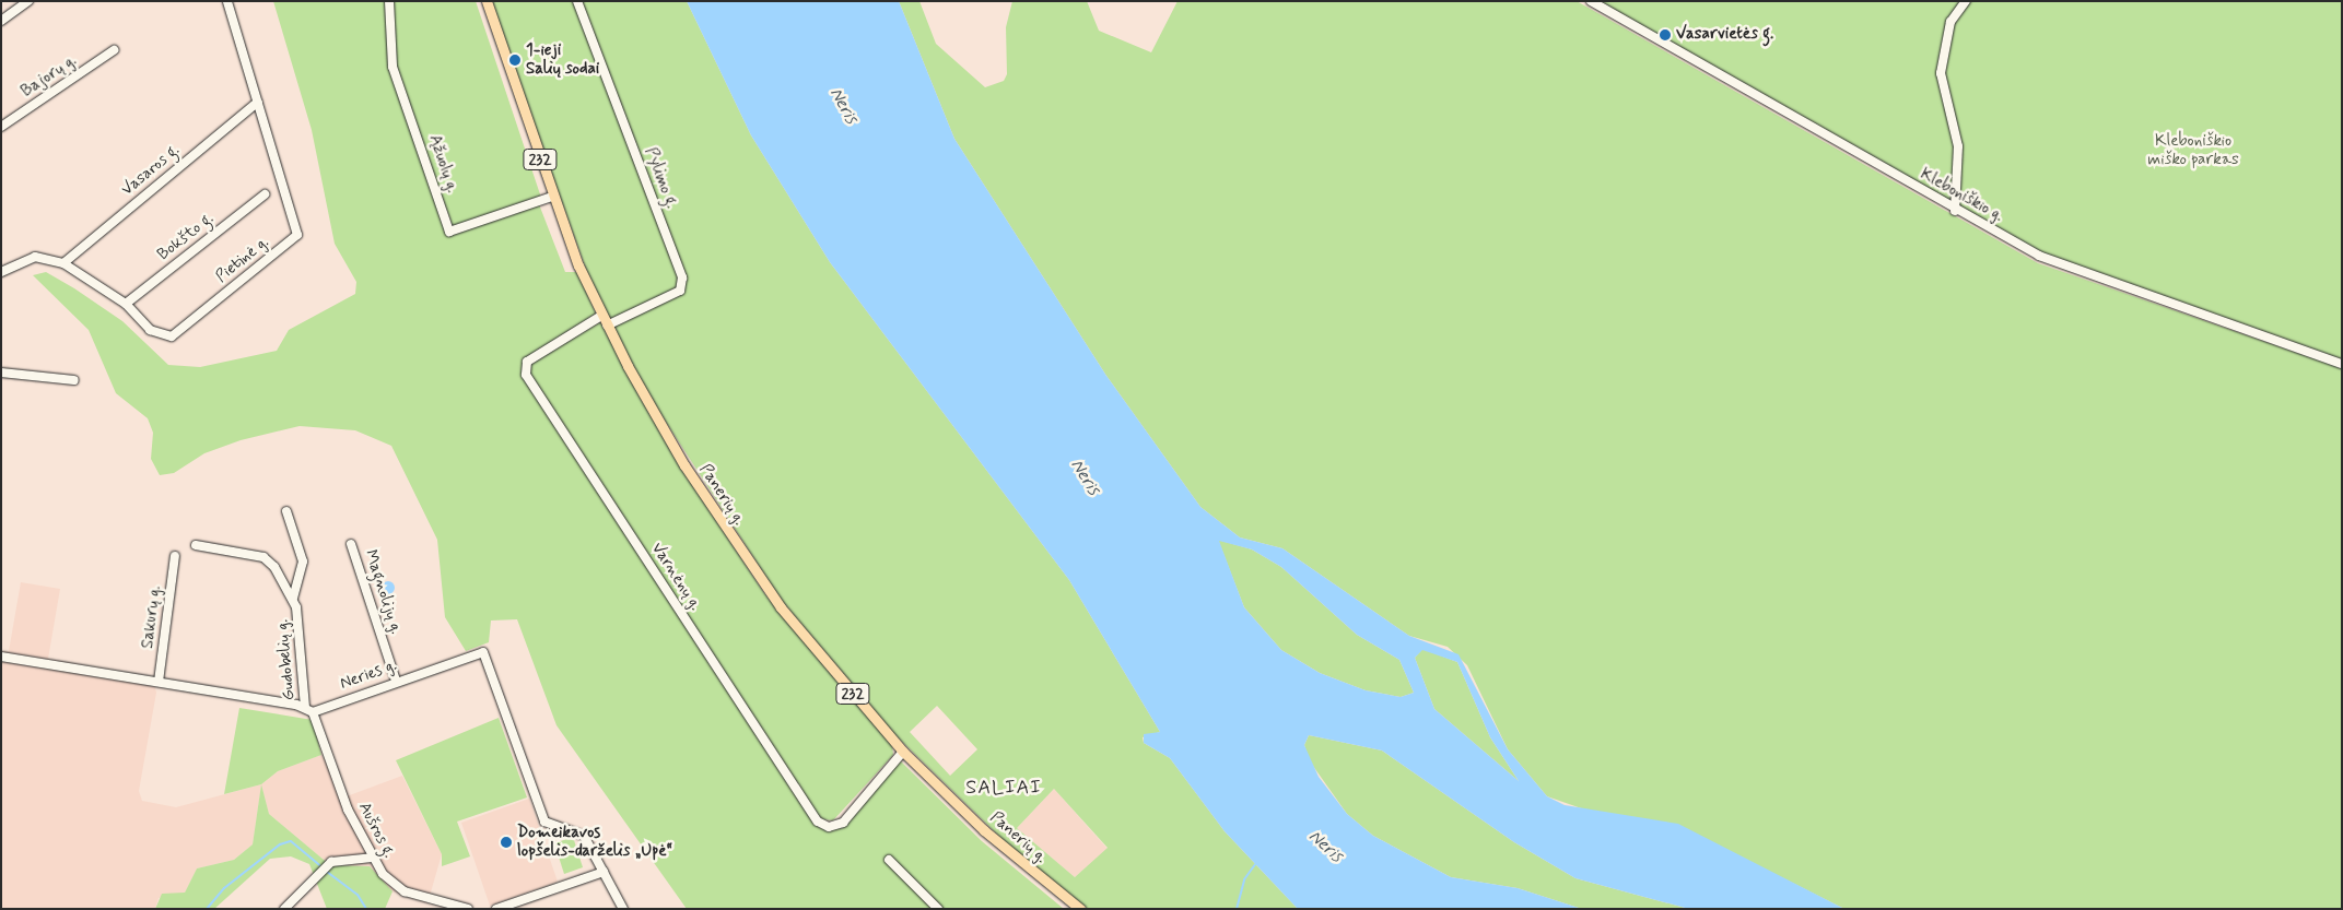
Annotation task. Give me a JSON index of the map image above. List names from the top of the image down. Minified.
{"streets":{"main road":["232","Panerių g."],"street":["Bajorų g.","Ąžuolų g.","Vasaros g.","Pylimo g.","Kleboniškio g.","Bokšto g.","Pietinė g.","Varnėnų g.","Magnolijų g.","Sakurų g.","Gudobelių g.","Neries g.","Aušros g."]},"crossings":[["Ąžuolų g.","Panerių g."],["Vasaros g.","Pietinė g."],["Pylimo g.","Panerių g."],["Bokšto g.","Pietinė g."],["Panerių g.","Varnėnų g."],["Magnolijų g.","Neries g."],["Gudobelių g.","Neries g."],["Gudobelių g.","Aušros g."],["Neries g.","Aušros g."]],"districts":["SALIAI"],"water":["Neris"],"parks":["Kleboniškio miško parkas"],"places":["Vasarvietės g.","1-ieji Salių sodai","Domeikavos lopšelis-darželis „Upė“"]}
